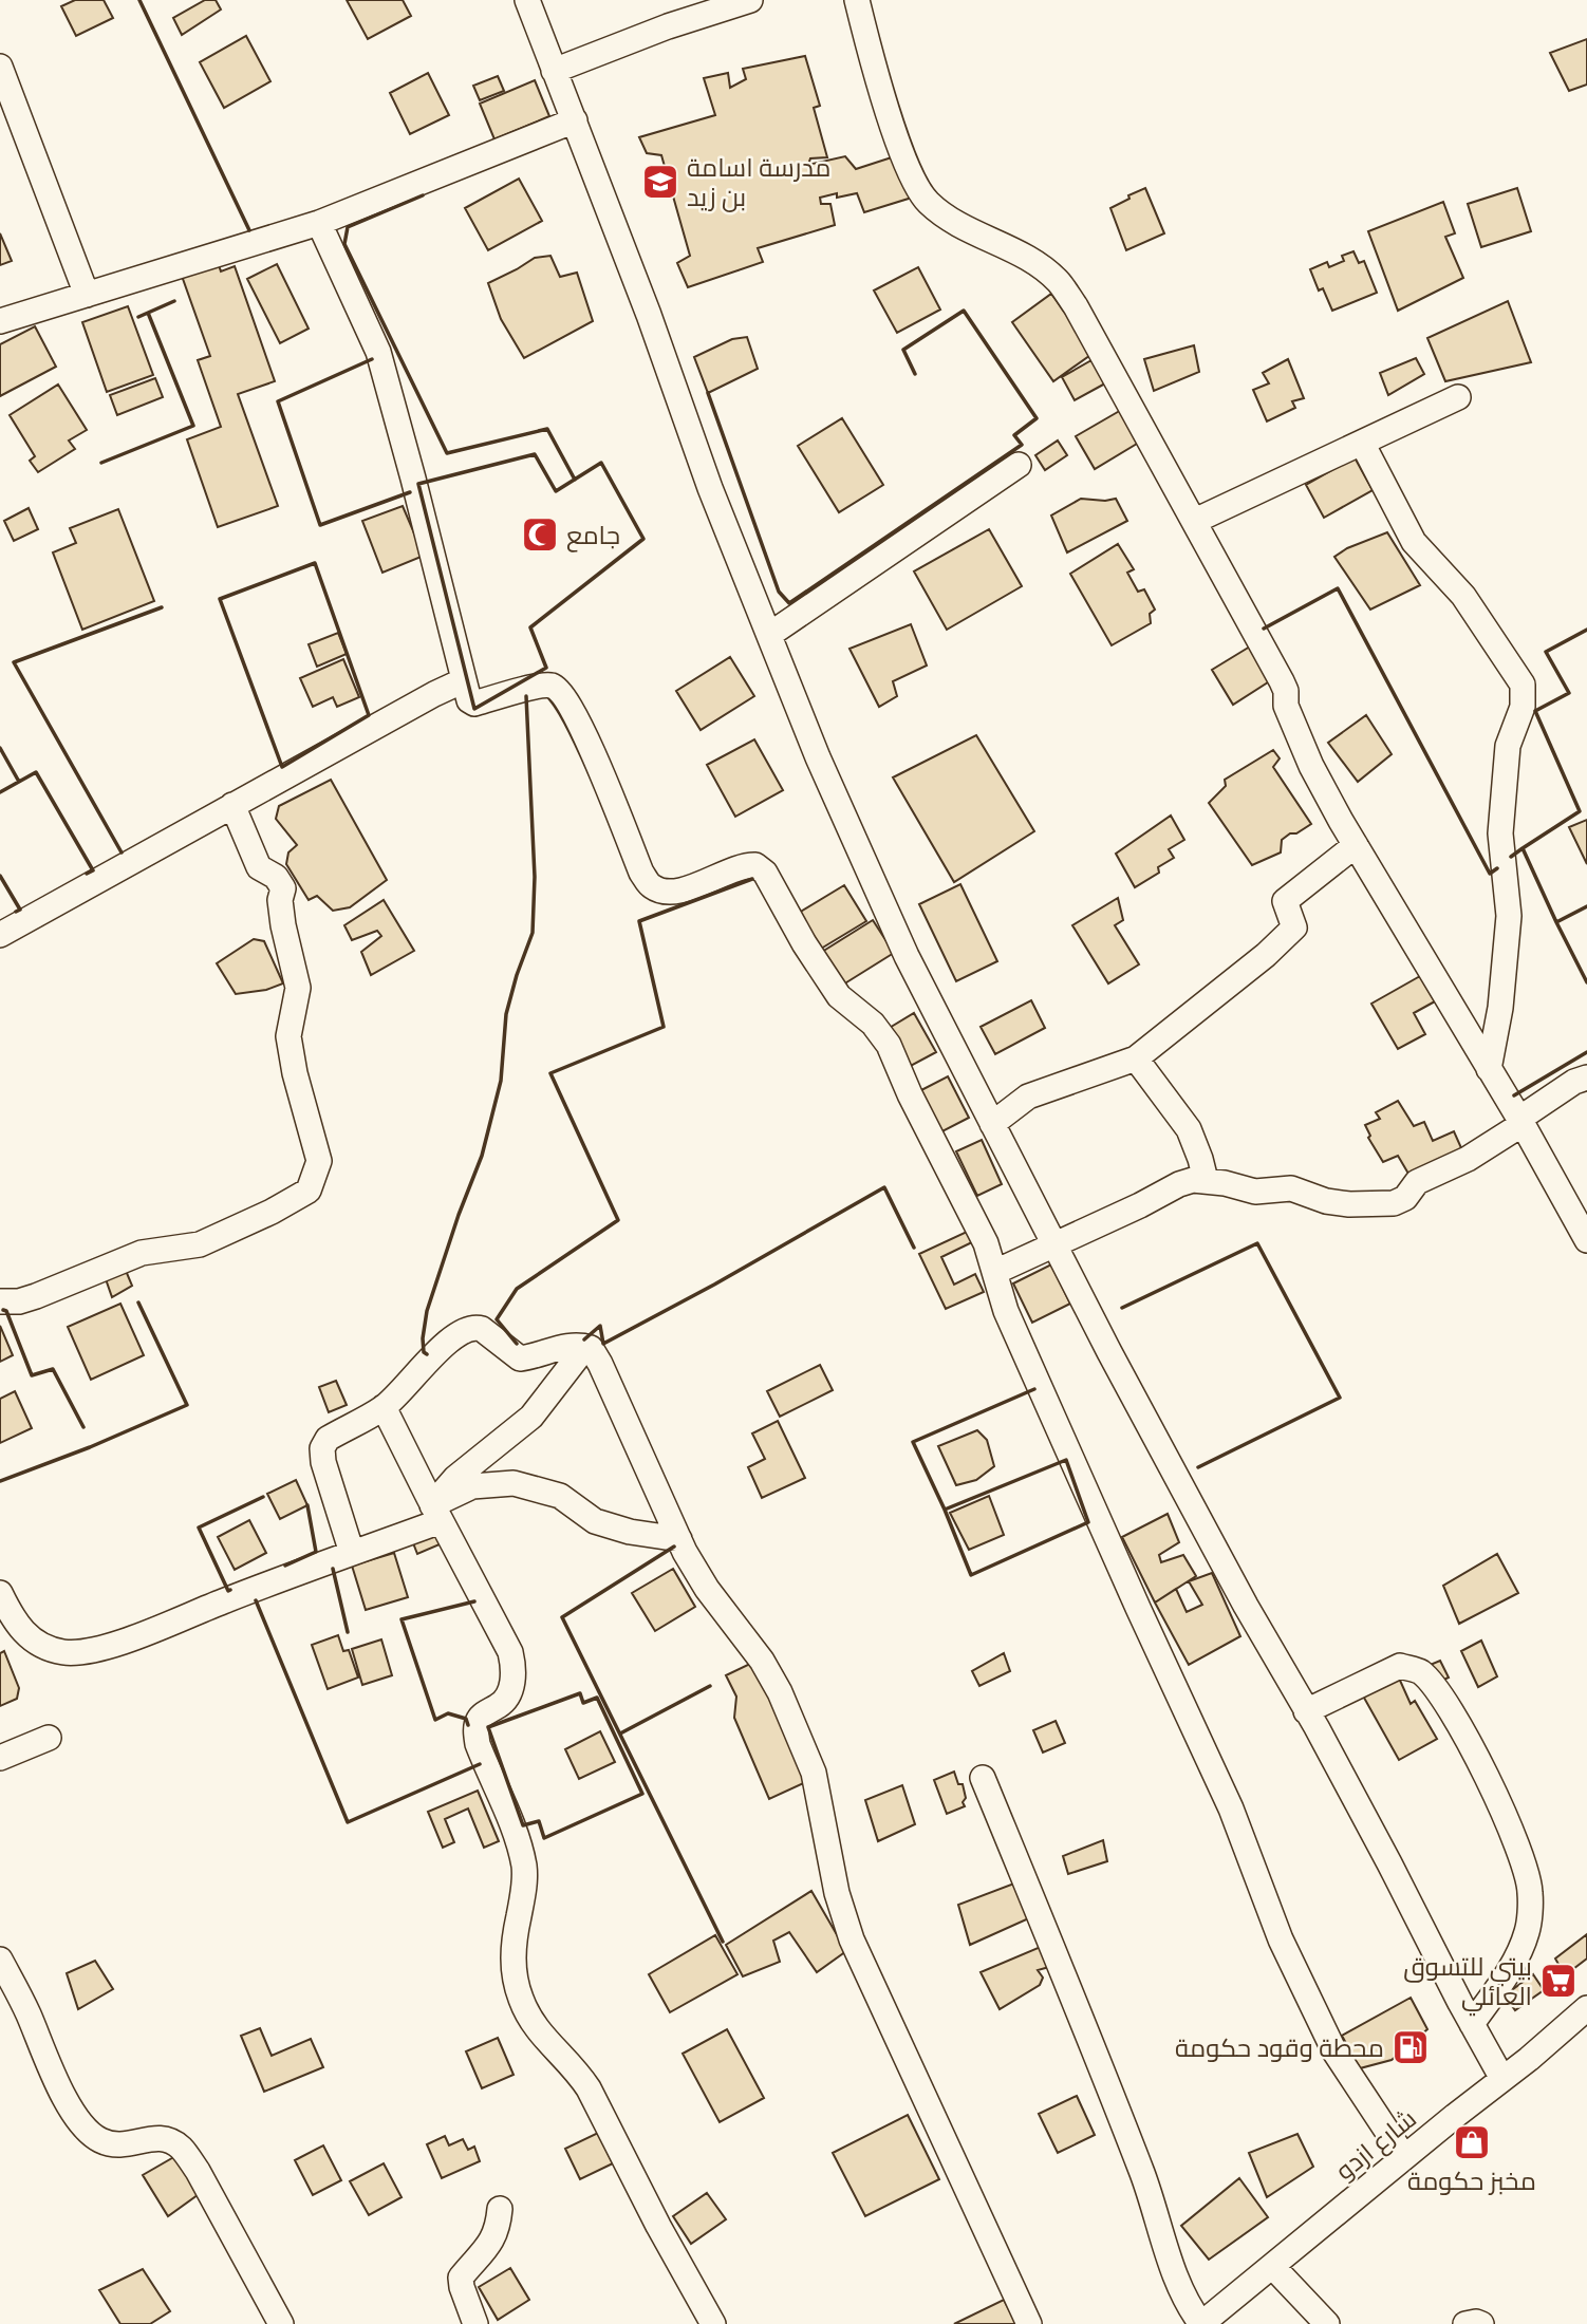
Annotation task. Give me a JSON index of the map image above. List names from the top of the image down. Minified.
{"streets":{"street":["شارع ازدو"]},"places":{"school or university":["مدرسة اسامة بن زيد"],"mosque":["جامع"],"supermarket":["بيتي للتسوق العائلي"],"fuel station":["محطة وقود حكومة"],"shop":["مخبز حكومة"]}}
